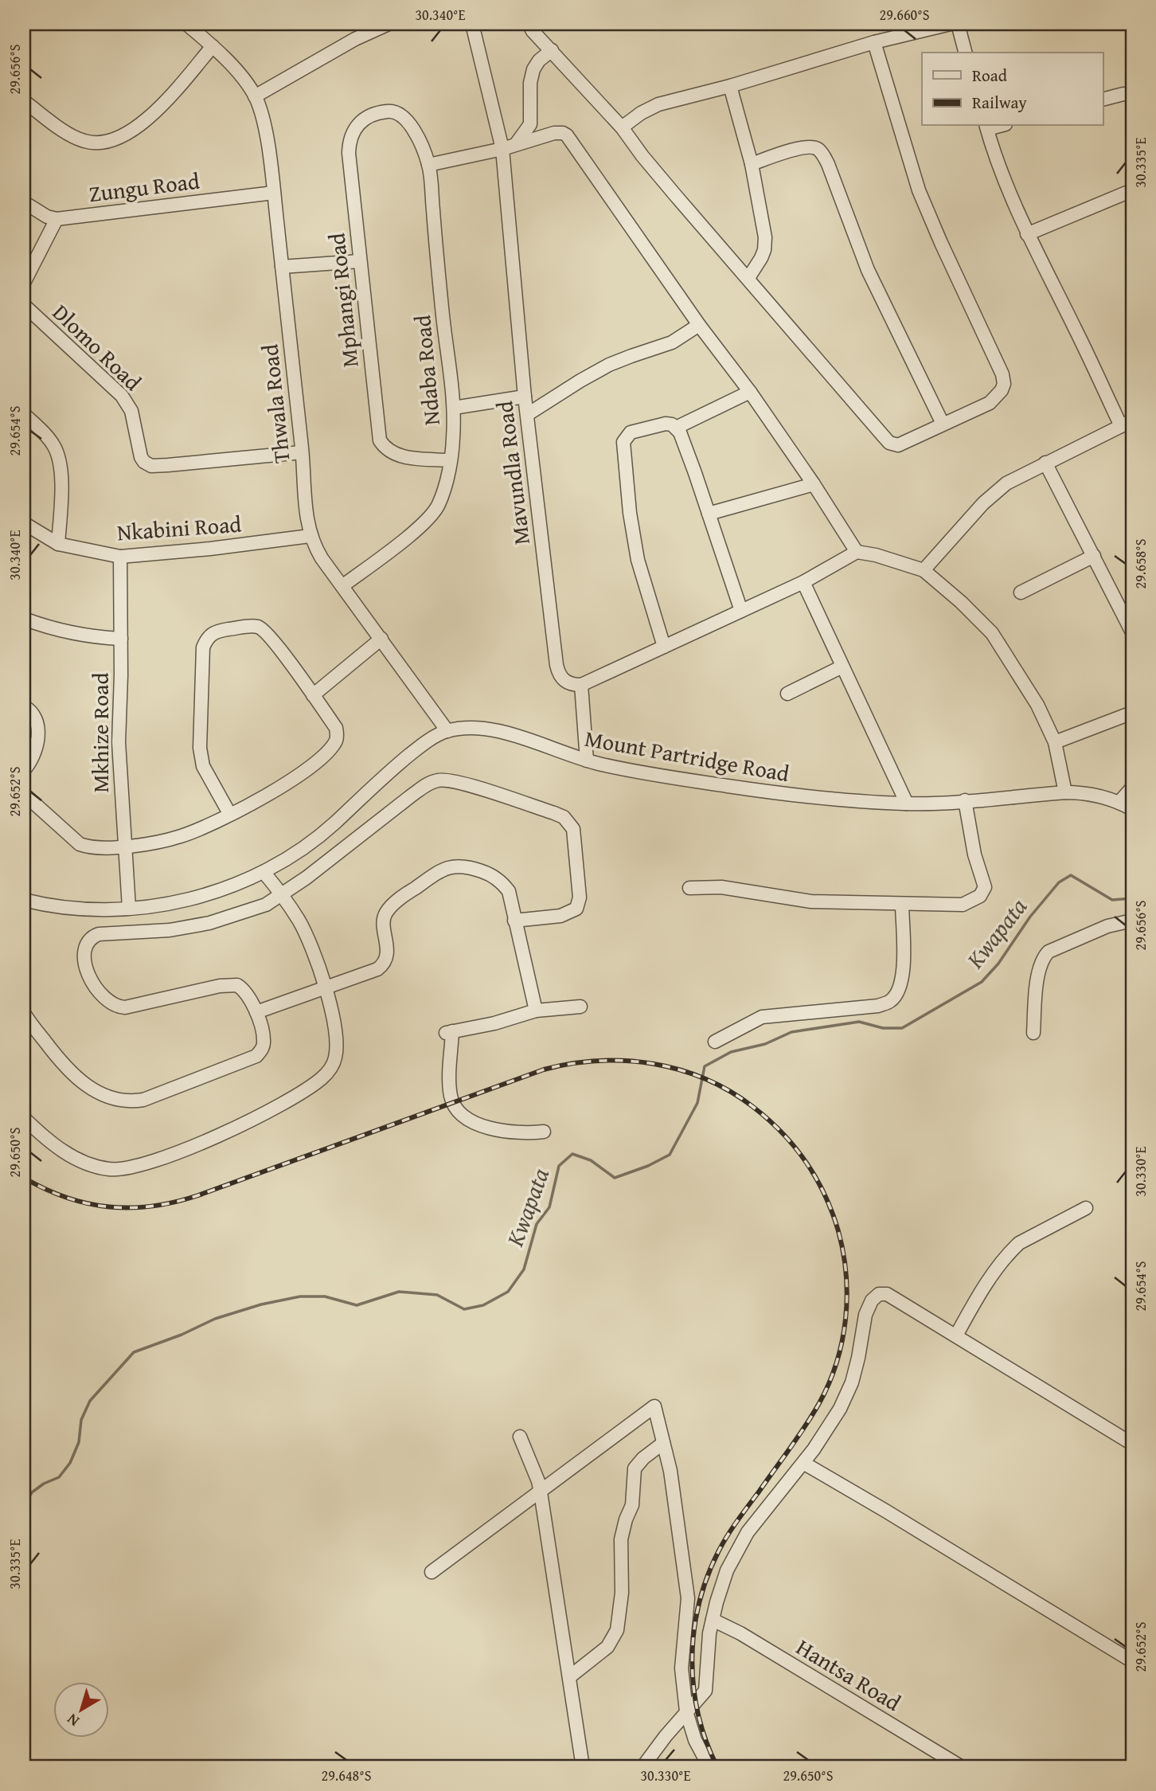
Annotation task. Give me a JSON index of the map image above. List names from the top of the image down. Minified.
{"streets":{"street":["Zungu Road","Mphangi Road","Dlomo Road","Ndaba Road","Thwala Road","Mavundla Road","Nkabini Road","Mkhize Road","Mount Partridge Road","Hantsa Road"]},"crossings":[["Zungu Road","Thwala Road"],["Mphangi Road","Ndaba Road"],["Dlomo Road","Thwala Road"],["Ndaba Road","Thwala Road"],["Thwala Road","Nkabini Road"],["Thwala Road","Mount Partridge Road"],["Nkabini Road","Mkhize Road"],["Mkhize Road","Mount Partridge Road"]],"water":["Kwapata"],"legend":["Road","Railway"],"north":"bottom left","coordinates":["30.340°E","29.660°S","29.656°S","30.335°E","29.654°S","29.658°S","29.652°S","29.650°S","30.330°E","29.648°S"]}
